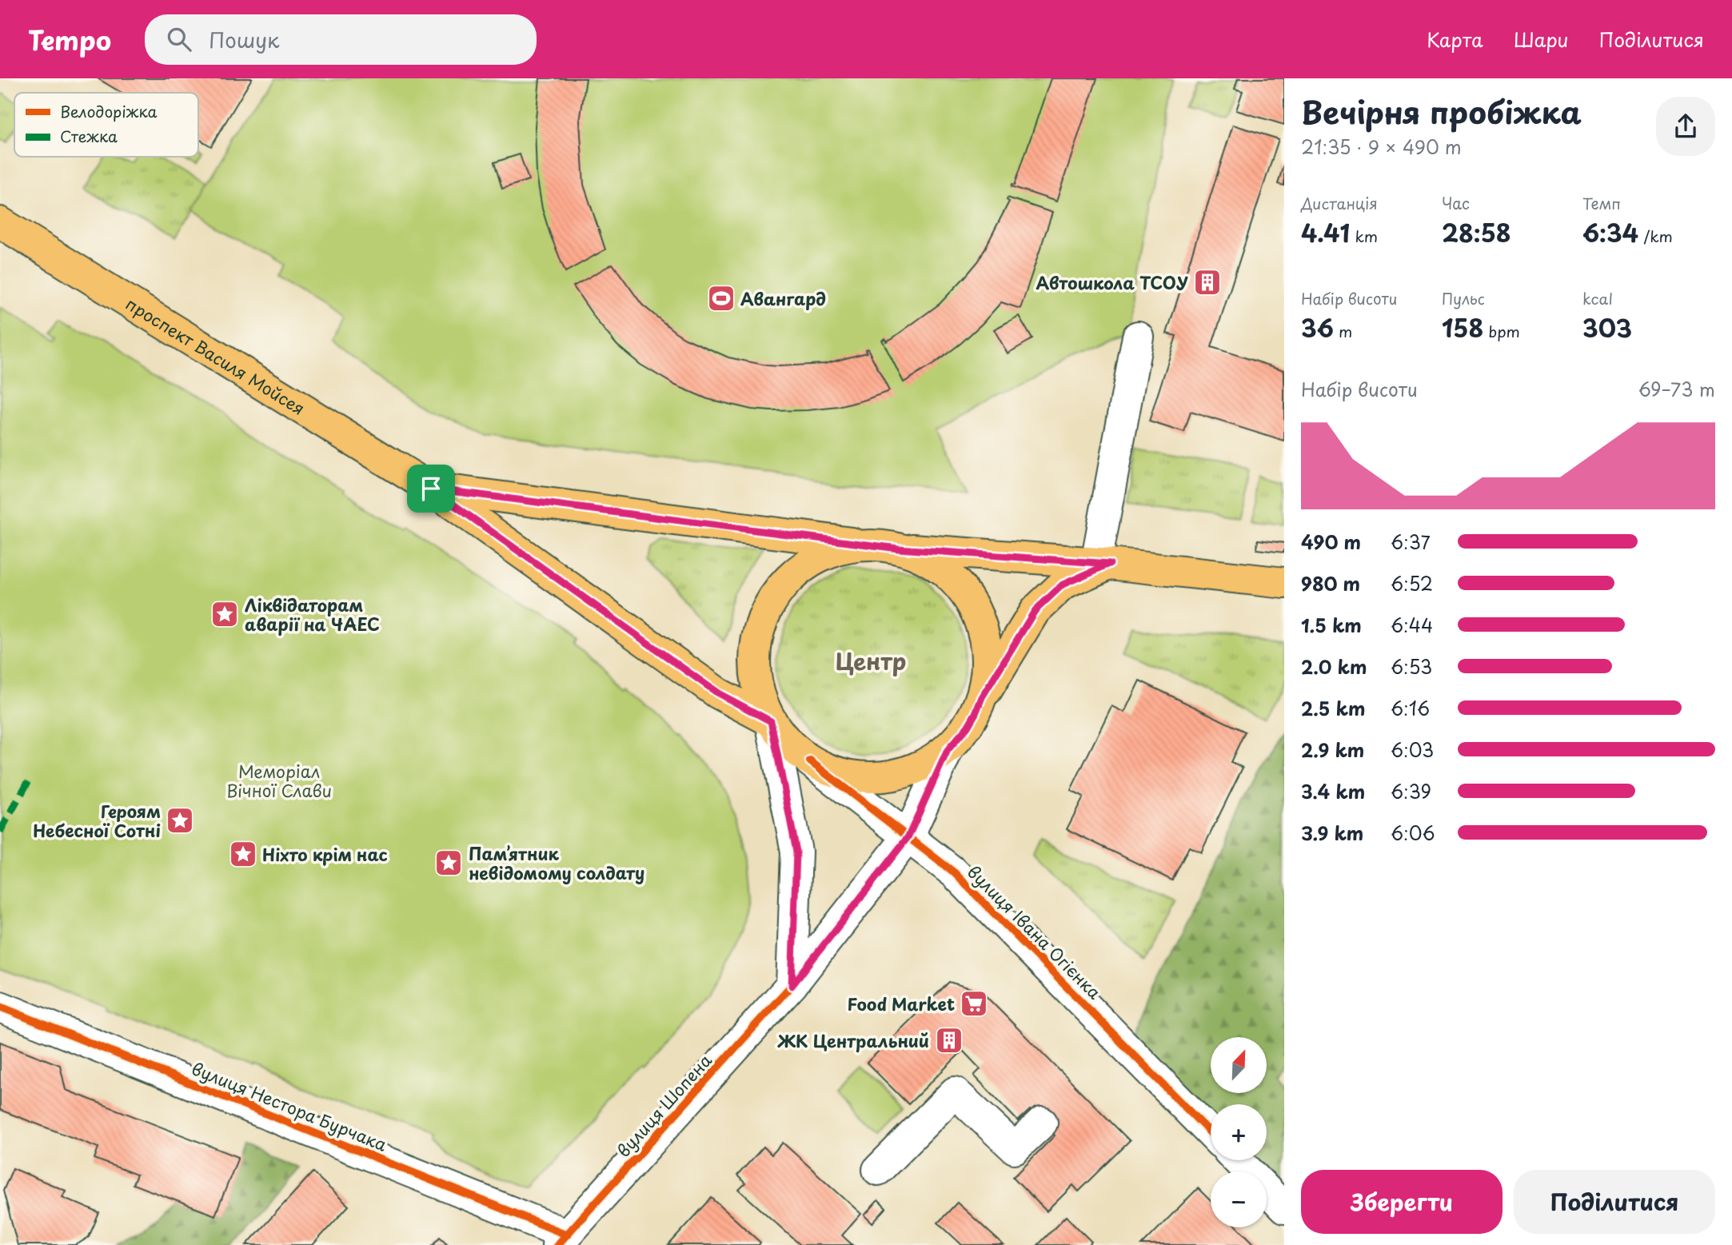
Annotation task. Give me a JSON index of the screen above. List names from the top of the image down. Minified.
{"streets":{"main road":["проспект Василя Мойсея"],"street":["вулиця Івана Огієнка","вулиця Шопена","вулиця Нестора Бурчака"]},"crossings":[["вулиця Івана Огієнка","вулиця Шопена"],["вулиця Шопена","вулиця Нестора Бурчака"]],"districts":["Центр"],"parks":["Меморіал Вічної Слави"],"places":{"building":["Автошкола ТСОУ","ЖК Центральний"],"sports":["Авангард"],"place":["Ліквідаторам аварії на ЧАЕС","Героям Небесної Сотні","Ніхто крім нас","Пам’ятник невідомому солдату"],"supermarket":["Food Market"]},"legend":["Велодоріжка","Стежка"],"north":"top right","page":{"header":"Tempo","search":"Пошук","nav":["Карта","Шари","Поділитися"],"heading":["Вечірня пробіжка","21:35 · 9 × 490 m"],"stats":[["Дистанція","4.41 km"],["Час","28:58"],["Темп","6:34 /km"],["Набір висоти","36 m"],["Пульс","158 bpm"],["kcal","303"]],"chart":["Набір висоти","69–73 m"],"list":[{"name":"490 m","note":"6:37"},{"name":"980 m","note":"6:52"},{"name":"1.5 km","note":"6:44"},{"name":"2.0 km","note":"6:53"},{"name":"2.5 km","note":"6:16"},{"name":"2.9 km","note":"6:03"},{"name":"3.4 km","note":"6:39"},{"name":"3.9 km","note":"6:06"}],"map_buttons":["+","−"],"buttons":["Зберегти","Поділитися"]}}
